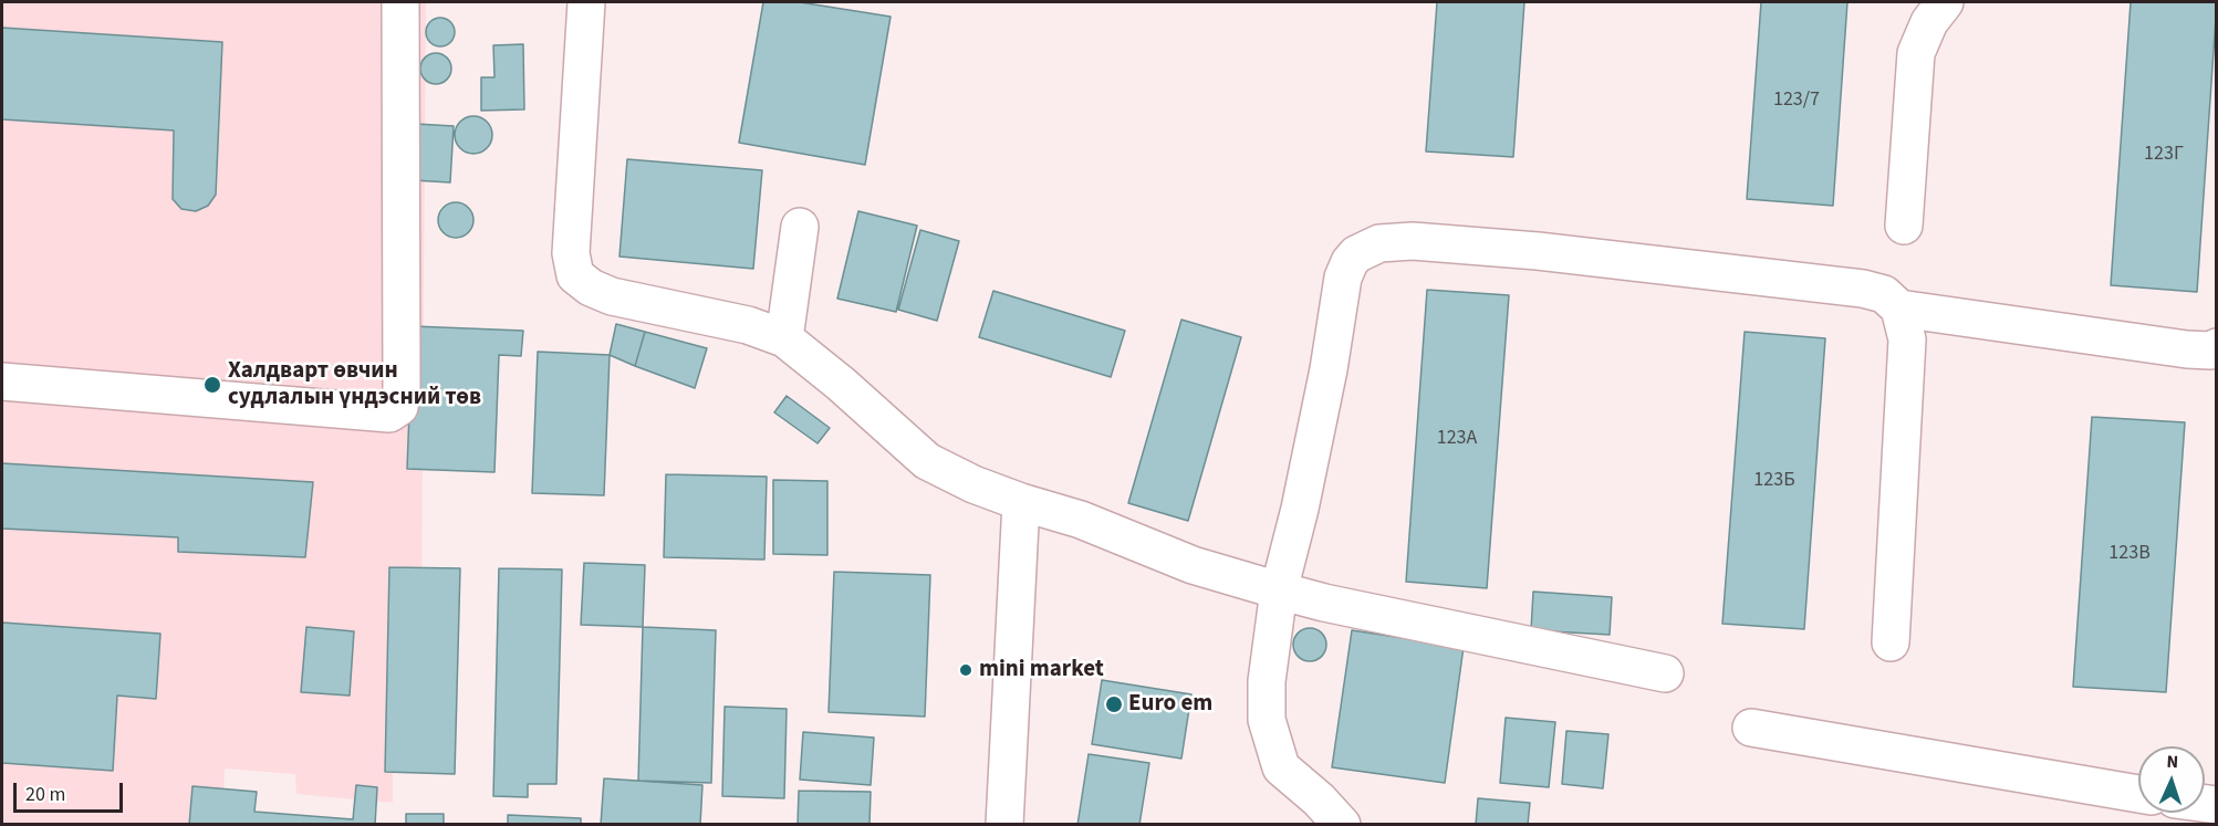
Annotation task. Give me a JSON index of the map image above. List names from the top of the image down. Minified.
{"places":["Халдварт өвчин судлалын үндэсний төв","mini market","Euro em"],"house_numbers":["123/7","123Г","123А","123Б","123В"],"scale_bar":"20 m","north":"top"}
